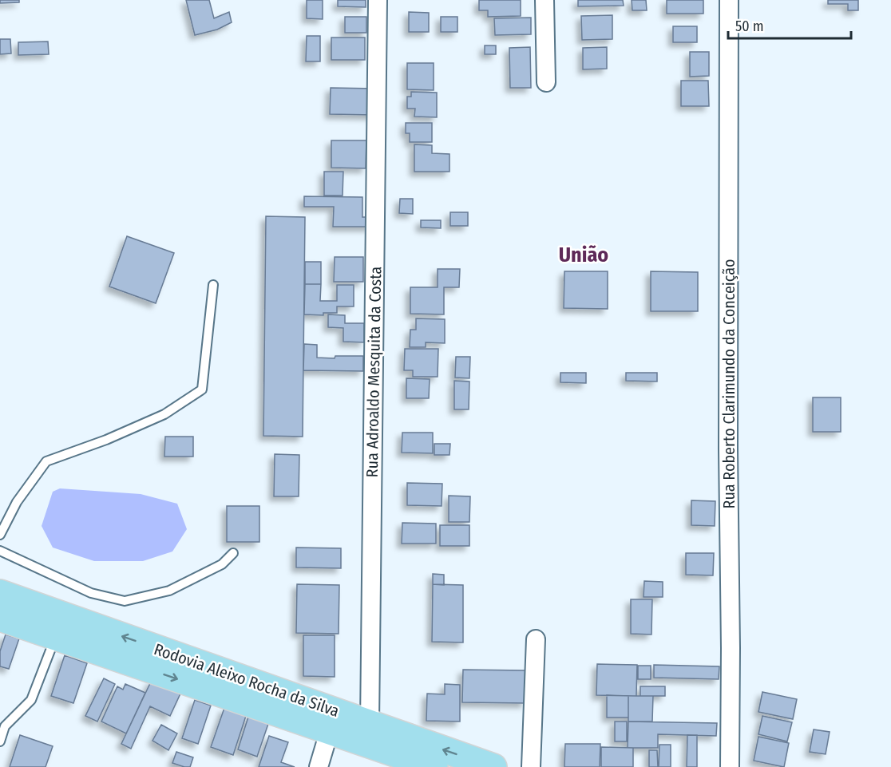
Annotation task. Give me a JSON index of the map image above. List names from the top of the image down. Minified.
{"streets":{"main road":["Rodovia Aleixo Rocha da Silva"],"street":["Rua Adroaldo Mesquita da Costa","Rua Roberto Clarimundo da Conceição"]},"crossings":[["Rua Adroaldo Mesquita da Costa","Rodovia Aleixo Rocha da Silva"]],"districts":["União"],"scale_bar":"50 m"}
